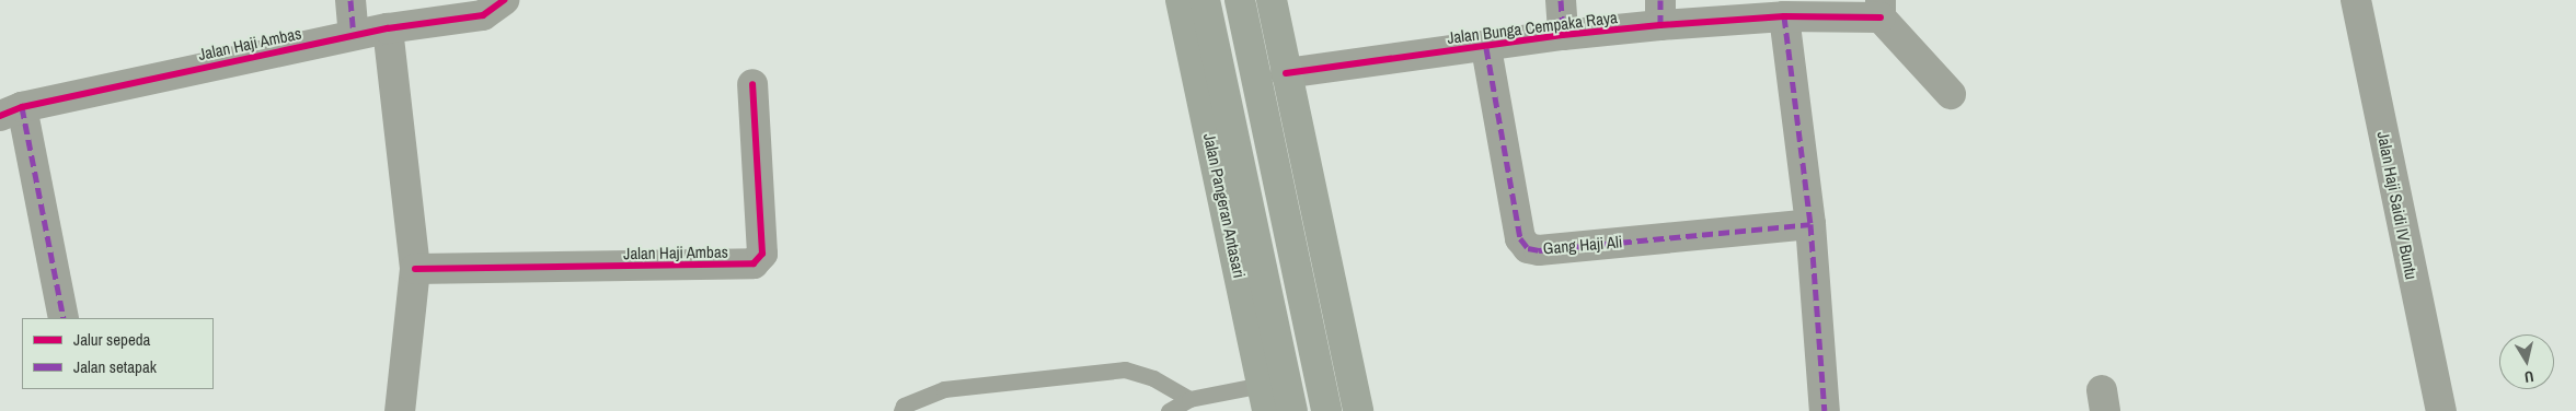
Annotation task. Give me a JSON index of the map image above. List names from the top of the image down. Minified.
{"streets":{"main road":["Jalan Pangeran Antasari"],"street":["Jalan Bunga Cempaka Raya","Jalan Haji Ambas","Jalan Haji Saidi IV Buntu","Gang Haji Ali"]},"crossings":[["Jalan Bunga Cempaka Raya","Gang Haji Ali"]],"legend":["Jalur sepeda","Jalan setapak"],"north":"bottom"}
